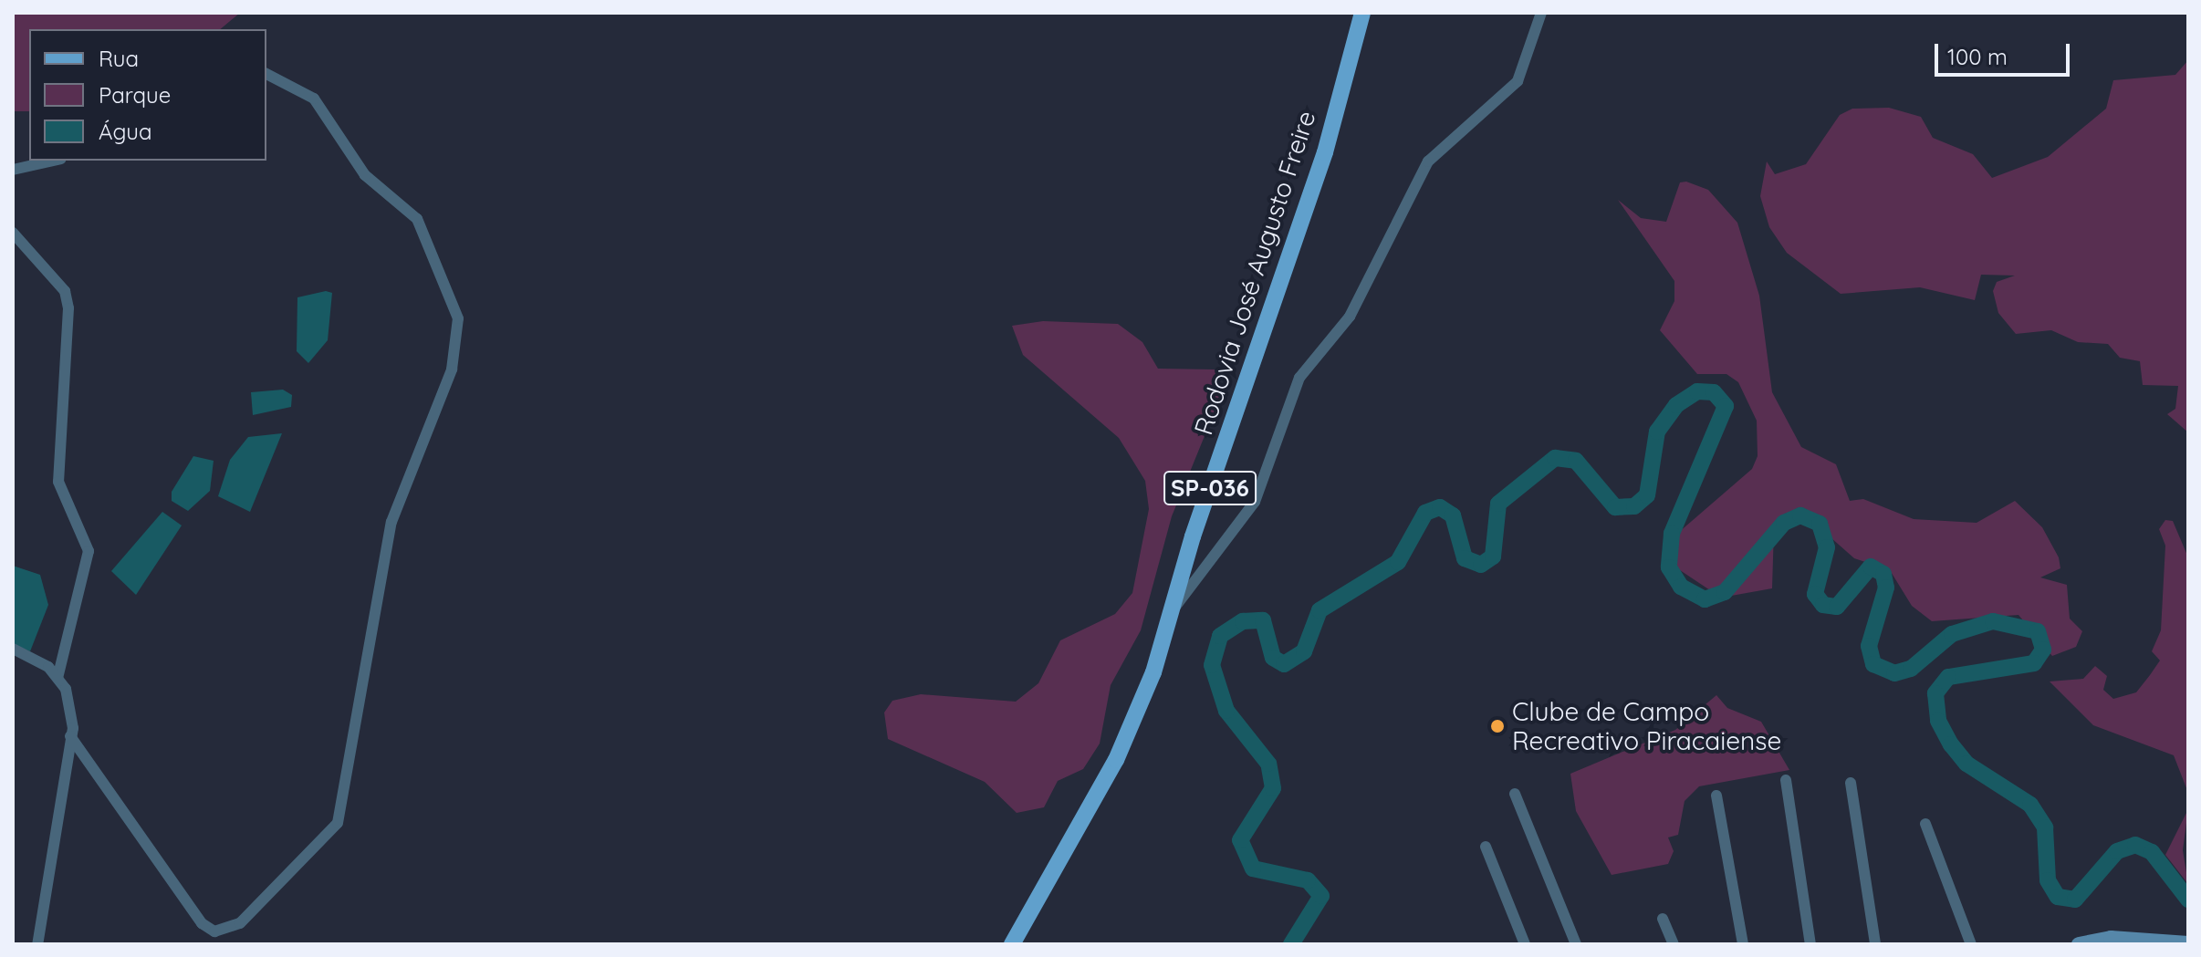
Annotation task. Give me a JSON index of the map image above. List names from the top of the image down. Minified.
{"streets":{"main road":["Rodovia José Augusto Freire","SP-036"]},"places":["Clube de Campo Recreativo Piracaiense"],"legend":["Rua","Parque","Água"],"scale_bar":"100 m"}
